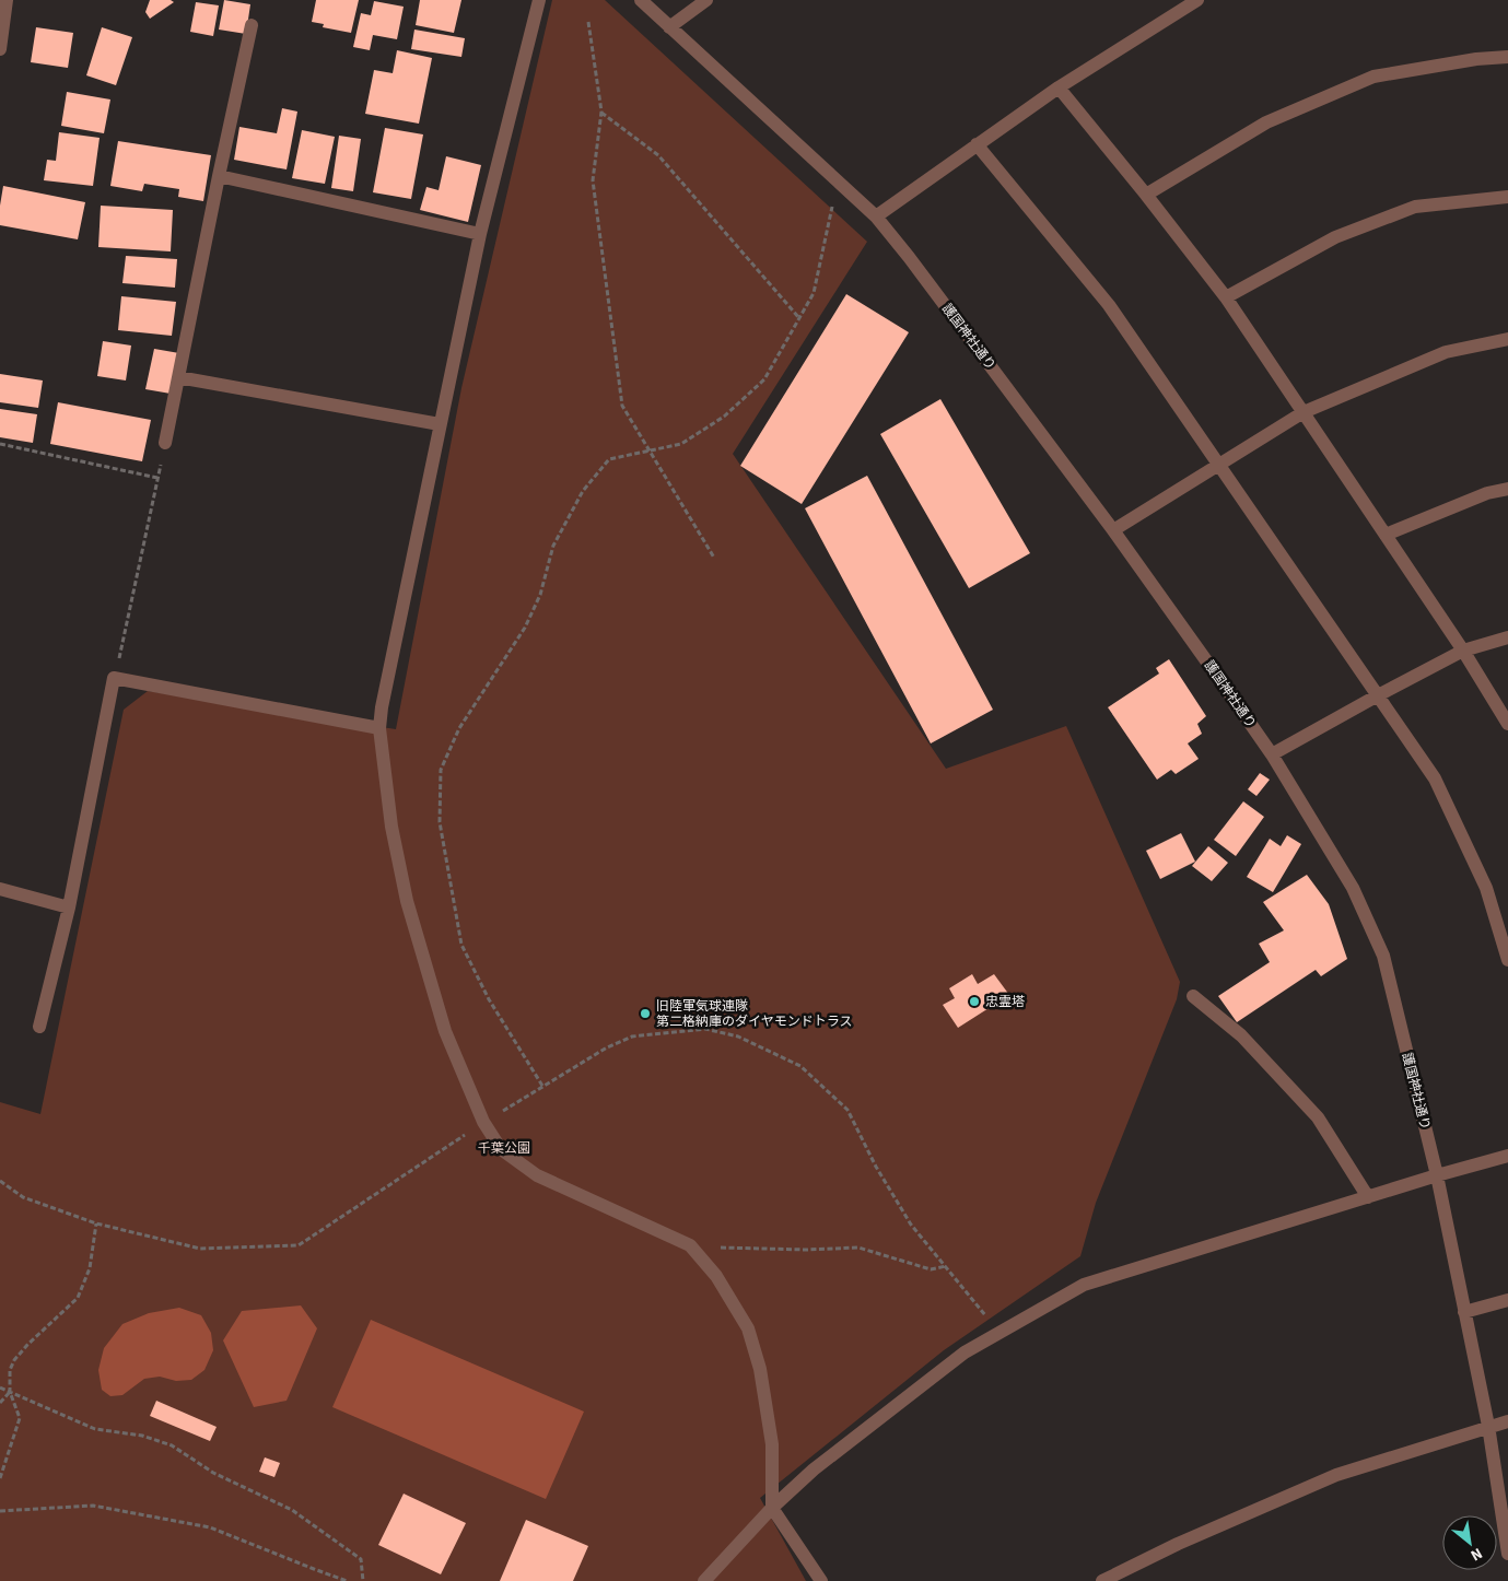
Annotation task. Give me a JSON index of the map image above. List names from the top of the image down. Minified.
{"streets":{"street":["護国神社通り"]},"parks":["千葉公園"],"places":["忠霊塔","旧陸軍気球連隊 第二格納庫のダイヤモンドトラス"],"north":"bottom right"}
